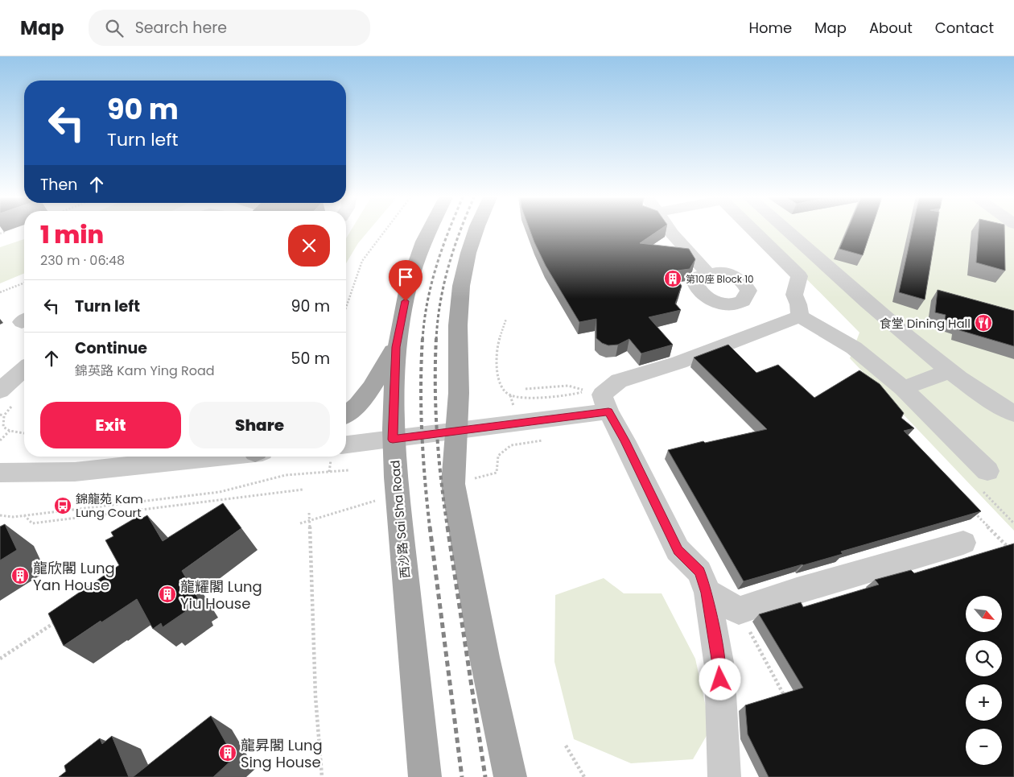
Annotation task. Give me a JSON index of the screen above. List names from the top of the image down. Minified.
{"streets":{"main road":["西沙路 Sai Sha Road"]},"places":{"building":["第10座 Block 10","龍欣閣 Lung Yan House","龍耀閣 Lung Yiu House","龍昇閣 Lung Sing House"],"restaurant":["食堂 Dining Hall"],"bus stop":["錦龍苑 Kam Lung Court"]},"north":"bottom right","page":{"header":"Map","search":"Search here","nav":["Home","Map","About","Contact"],"turn":["90 m","Turn left"],"then":"Then","heading":["1 min","230 m · 06:48"],"list":[{"name":"Turn left","value":"90 m"},{"name":"Continue","note":"錦英路 Kam Ying Road","value":"50 m"}],"buttons":["Exit","Share"],"map_buttons":["+","−"]}}
